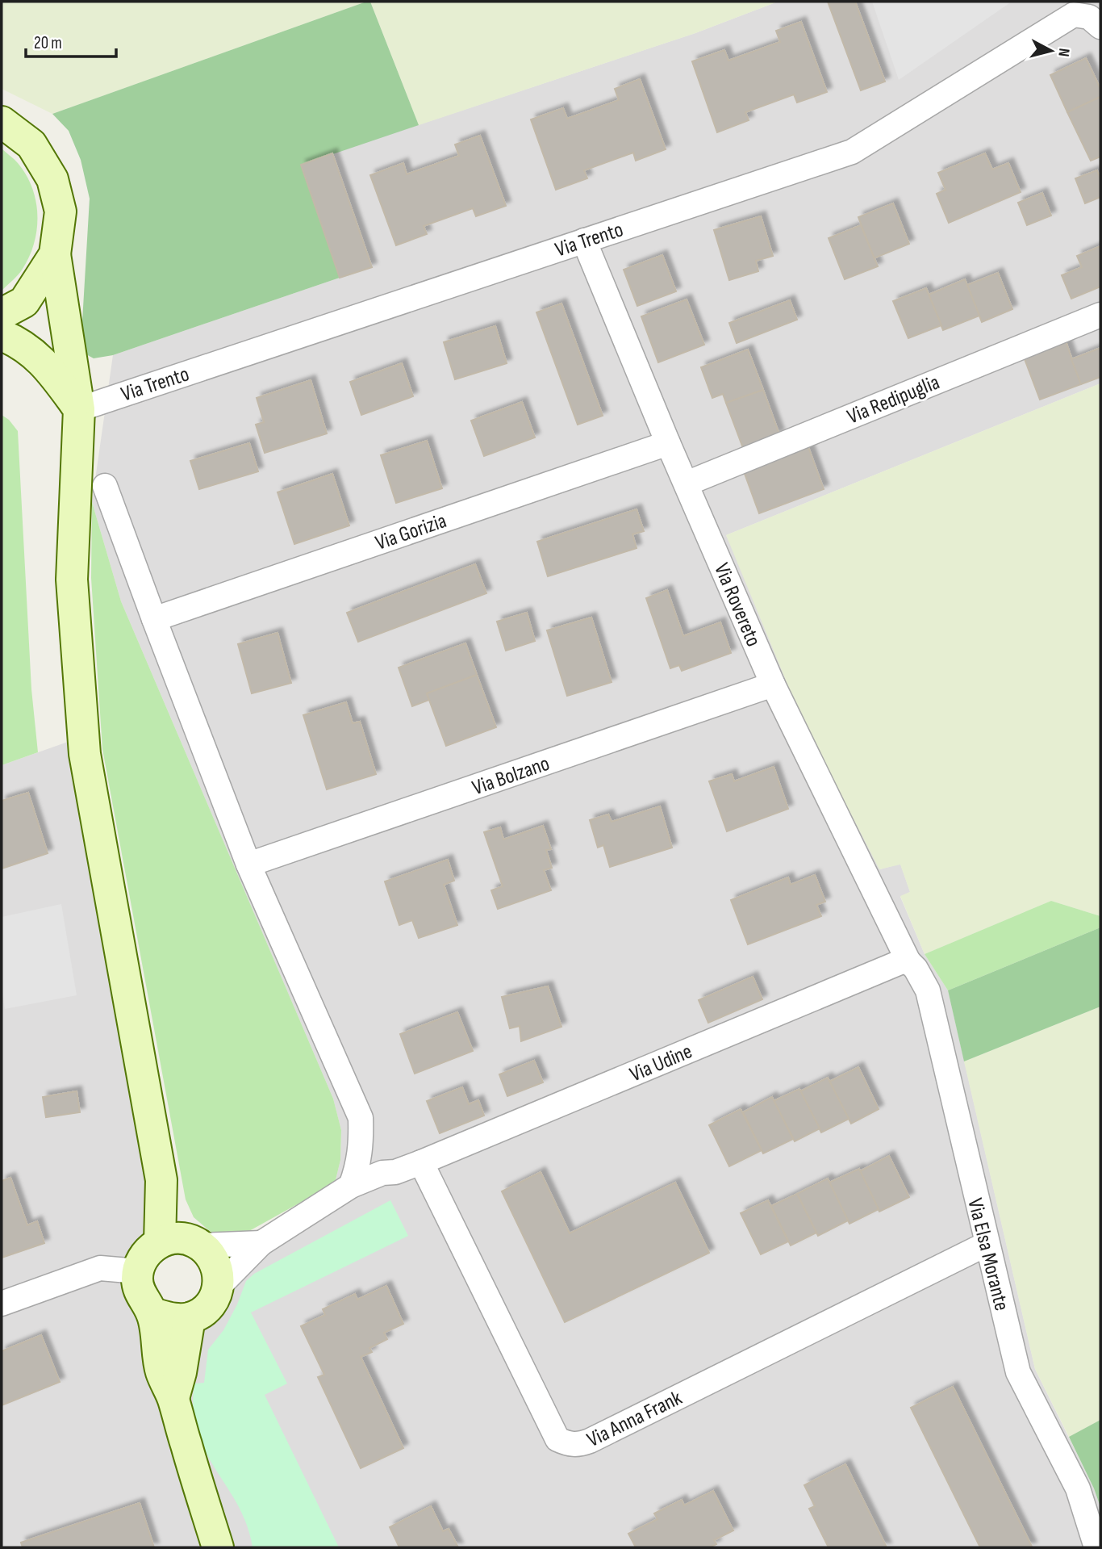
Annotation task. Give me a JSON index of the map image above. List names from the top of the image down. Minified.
{"streets":{"street":["Via Trento","Via Redipuglia","Via Gorizia","Via Rovereto","Via Bolzano","Via Udine","Via Elsa Morante","Via Anna Frank"]},"crossings":[["Via Trento","Via Rovereto"],["Via Redipuglia","Via Rovereto"],["Via Gorizia","Via Rovereto"],["Via Rovereto","Via Bolzano"],["Via Rovereto","Via Udine"],["Via Rovereto","Via Elsa Morante"],["Via Udine","Via Elsa Morante"],["Via Udine","Via Anna Frank"],["Via Elsa Morante","Via Anna Frank"]],"scale_bar":"20 m","north":"right"}
